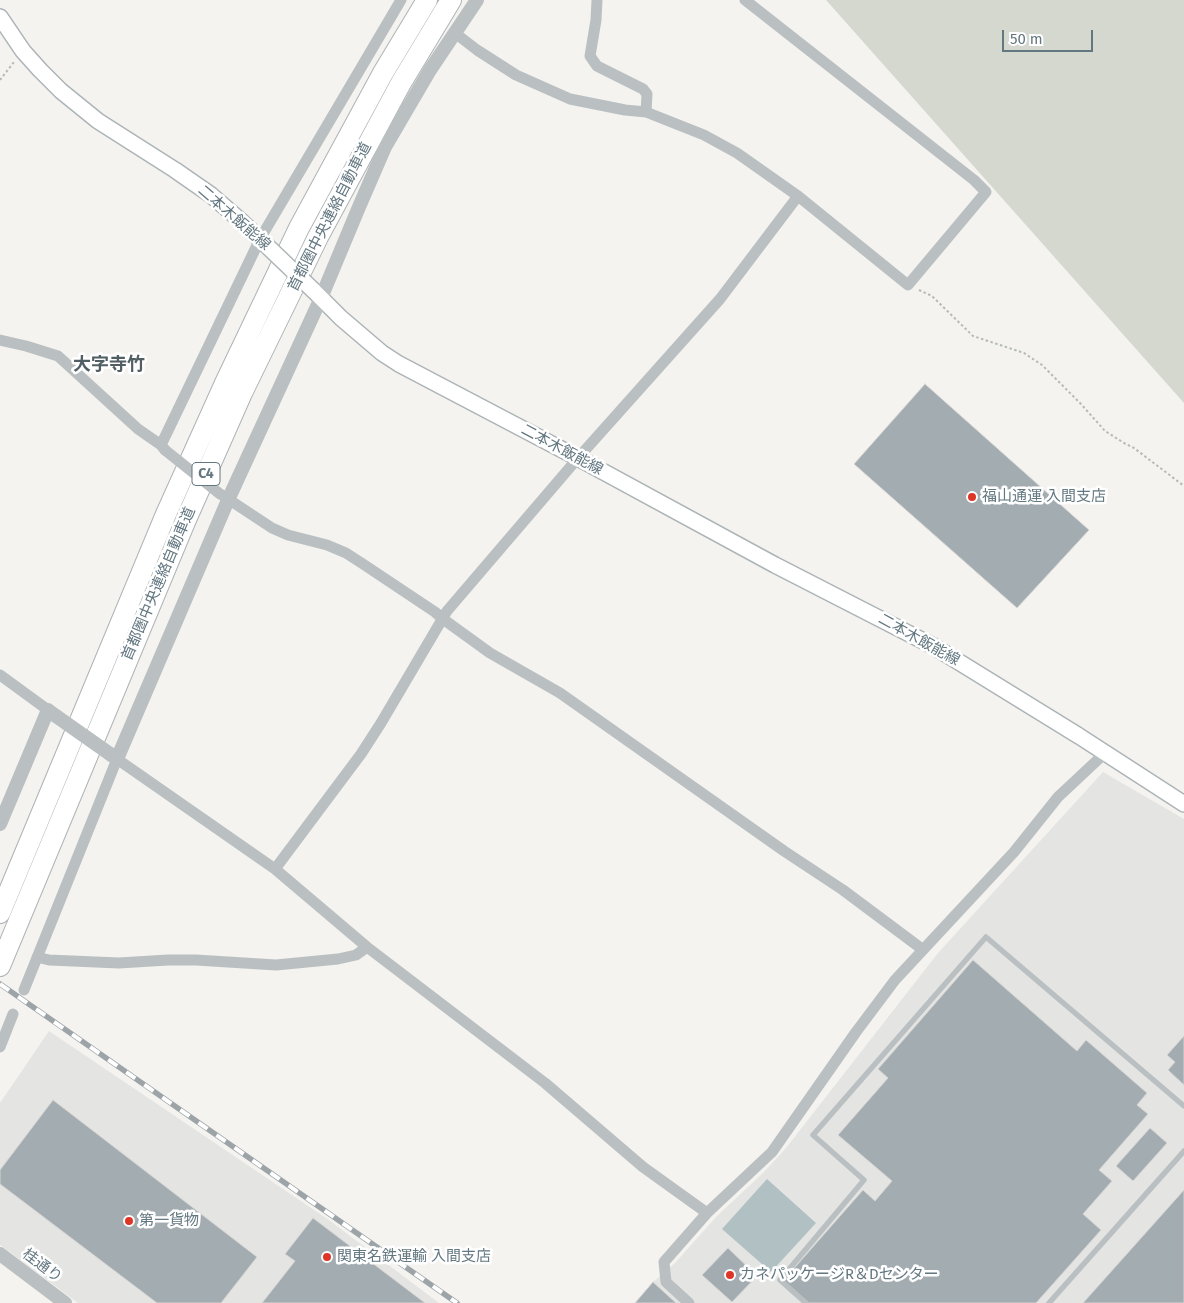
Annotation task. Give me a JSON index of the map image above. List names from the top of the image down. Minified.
{"streets":{"highway":["首都圏中央連絡自動車道","C4"],"main road":["二本木飯能線"],"street":["桂通り"]},"districts":["大字寺竹"],"places":["福山通運 入間支店","第一貨物","関東名鉄運輸 入間支店","カネパッケージR＆Dセンター"],"scale_bar":"50 m"}
